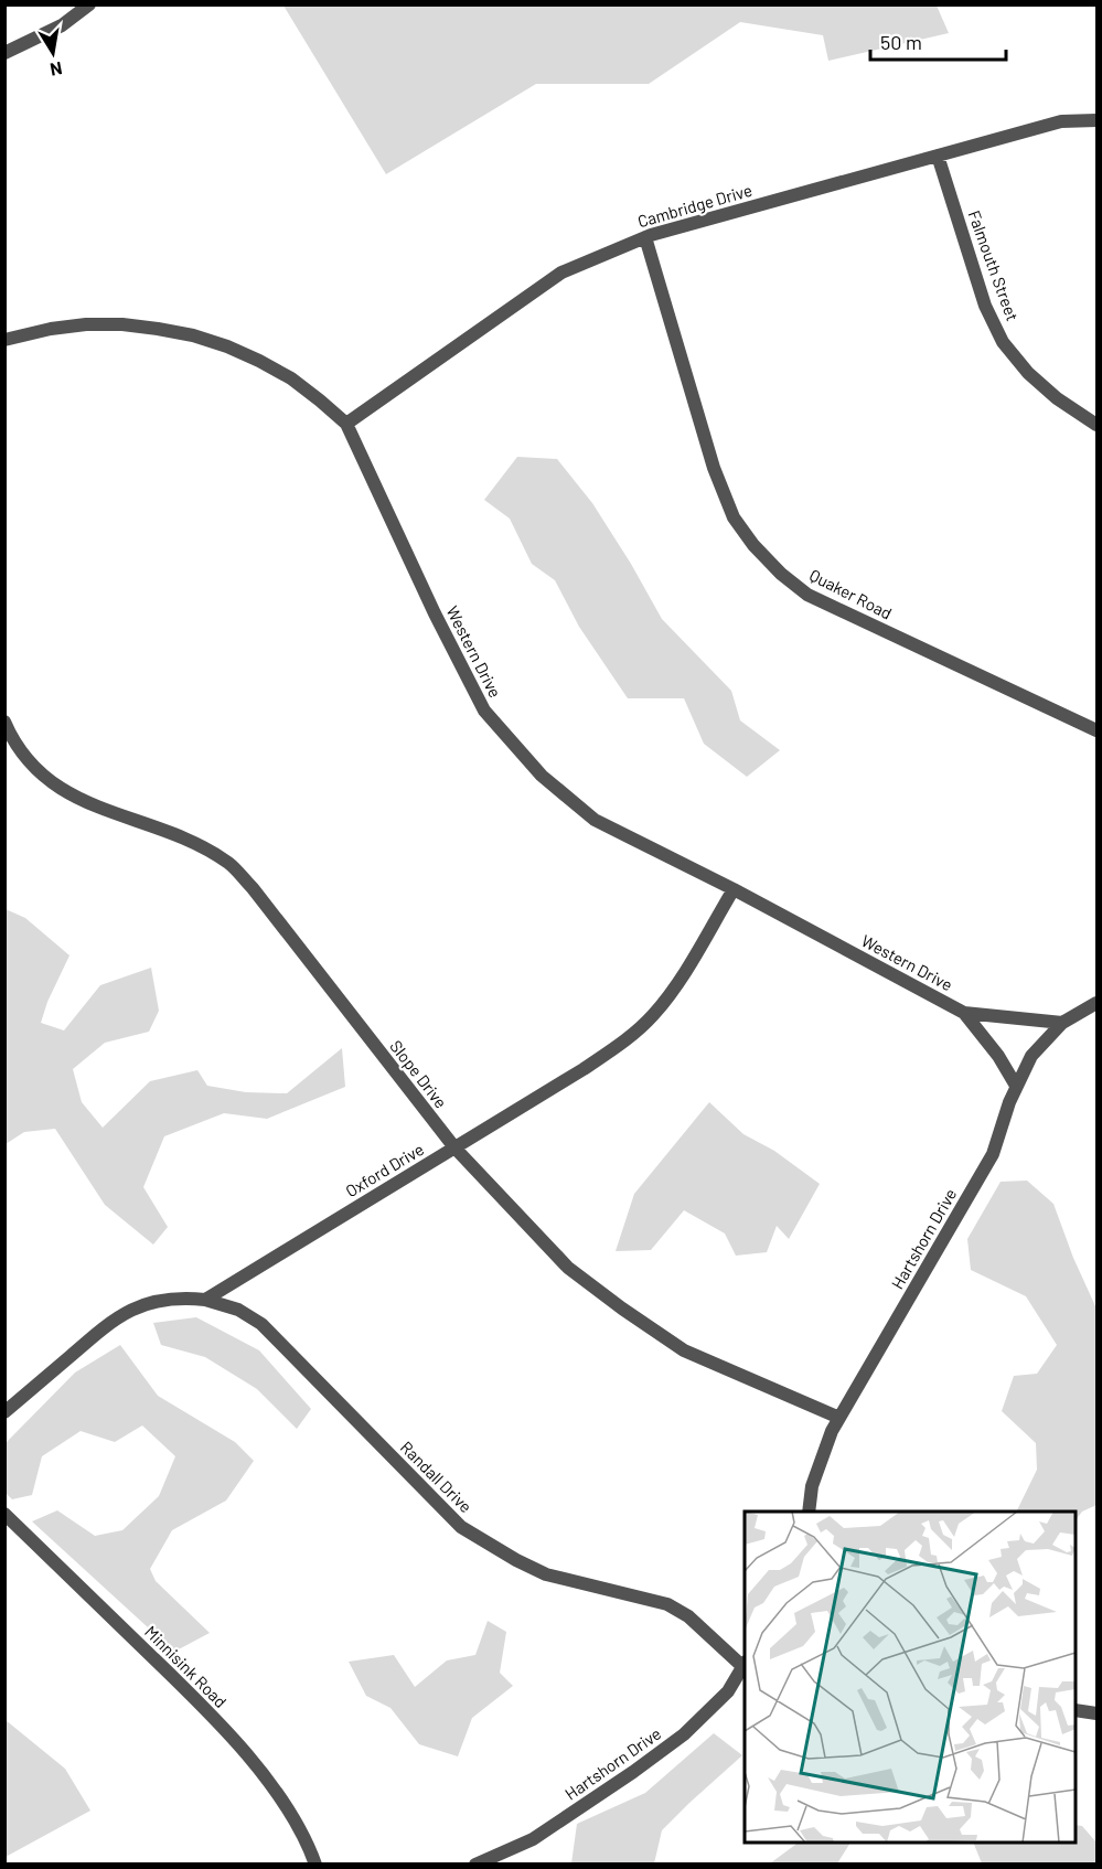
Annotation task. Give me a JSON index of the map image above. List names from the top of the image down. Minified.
{"streets":{"street":["Cambridge Drive","Falmouth Street","Quaker Road","Western Drive","Slope Drive","Oxford Drive","Hartshorn Drive","Randall Drive","Minnisink Road"]},"crossings":[["Cambridge Drive","Falmouth Street"],["Cambridge Drive","Quaker Road"],["Cambridge Drive","Western Drive"],["Western Drive","Oxford Drive"],["Western Drive","Hartshorn Drive"],["Slope Drive","Oxford Drive"],["Slope Drive","Hartshorn Drive"],["Oxford Drive","Randall Drive"]],"scale_bar":"50 m","north":"bottom"}
